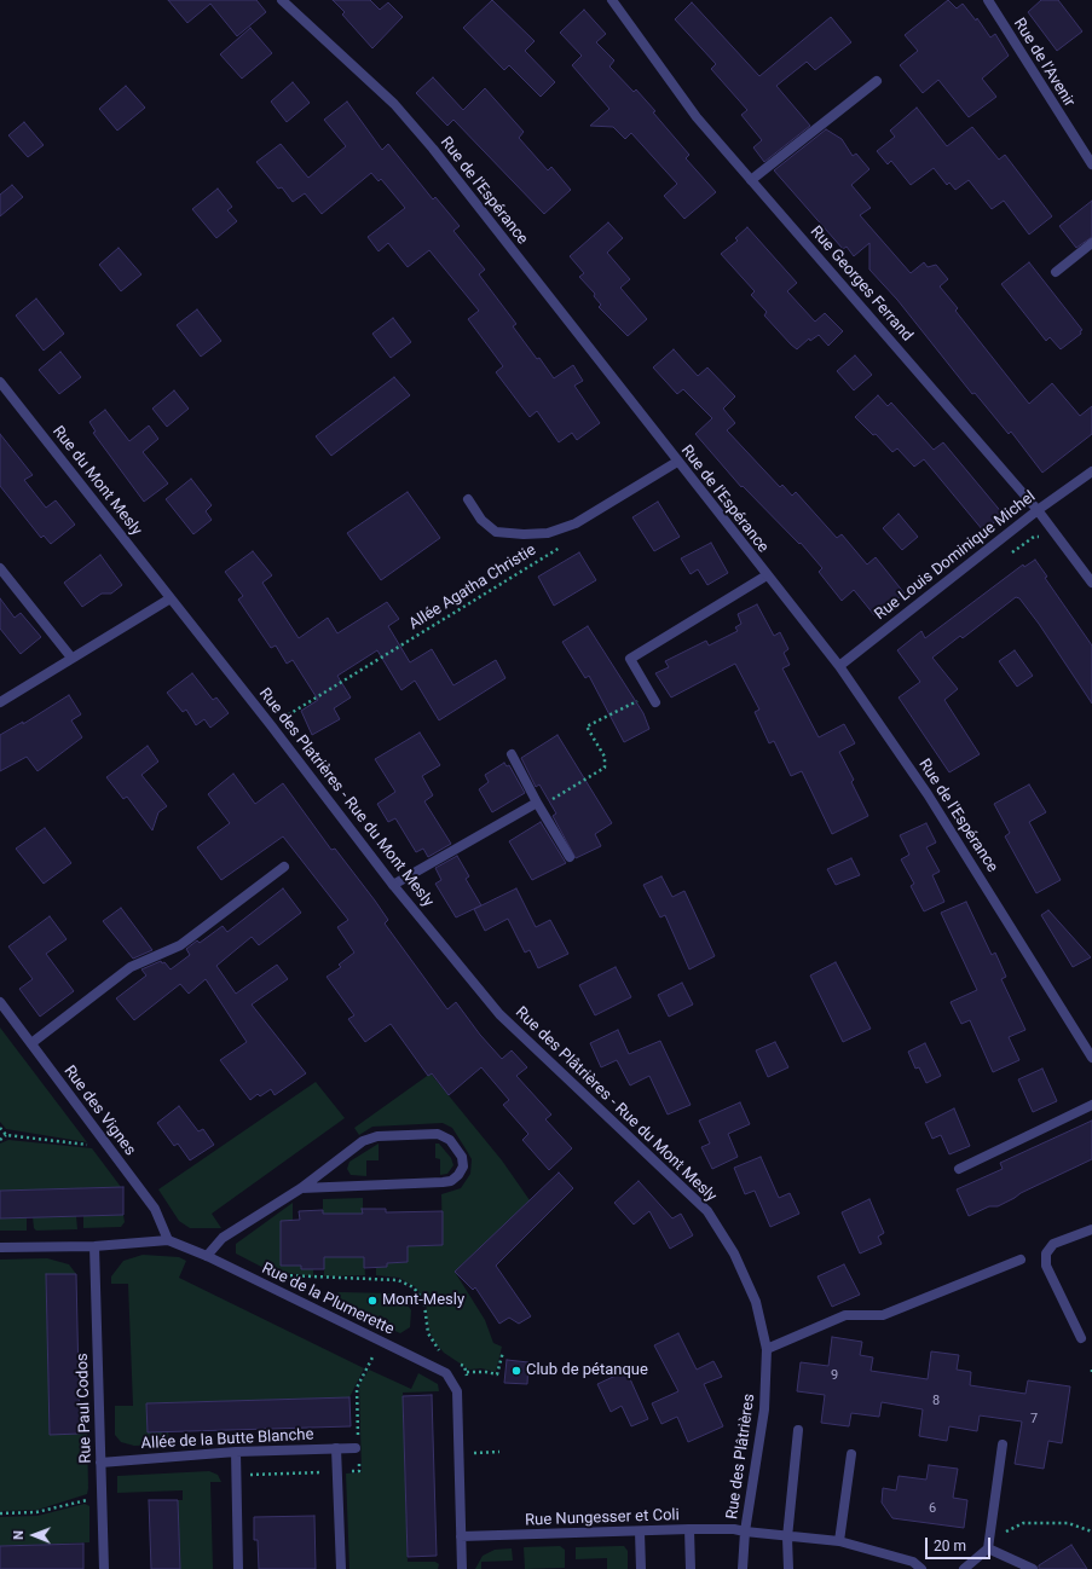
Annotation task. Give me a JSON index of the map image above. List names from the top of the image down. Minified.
{"streets":{"street":["Rue de l'Avenir","Rue de l'Espérance","Rue Georges Ferrand","Rue du Mont Mesly","Rue Louis Dominique Michel","Rue des Platrières - Rue du Mont Mesly","Rue des Plâtrières - Rue du Mont Mesly","Rue des Vignes","Rue de la Plumerette","Rue Paul Codos","Allée de la Butte Blanche","Rue des Plâtrières","Rue Nungesser et Coli"],"path":["Allée Agatha Christie"]},"crossings":[["Rue de l'Espérance","Rue Louis Dominique Michel"],["Rue Georges Ferrand","Rue Louis Dominique Michel"],["Rue du Mont Mesly","Rue des Platrières - Rue du Mont Mesly"],["Rue des Platrières - Rue du Mont Mesly","Rue des Plâtrières - Rue du Mont Mesly"],["Rue des Plâtrières - Rue du Mont Mesly","Rue des Plâtrières"],["Rue des Vignes","Rue de la Plumerette"],["Rue de la Plumerette","Rue Paul Codos"],["Rue de la Plumerette","Rue Nungesser et Coli"],["Rue Paul Codos","Allée de la Butte Blanche"],["Rue des Plâtrières","Rue Nungesser et Coli"]],"places":["Mont-Mesly","Club de pétanque"],"house_numbers":["9","8","7","6"],"scale_bar":"20 m","north":"left"}
